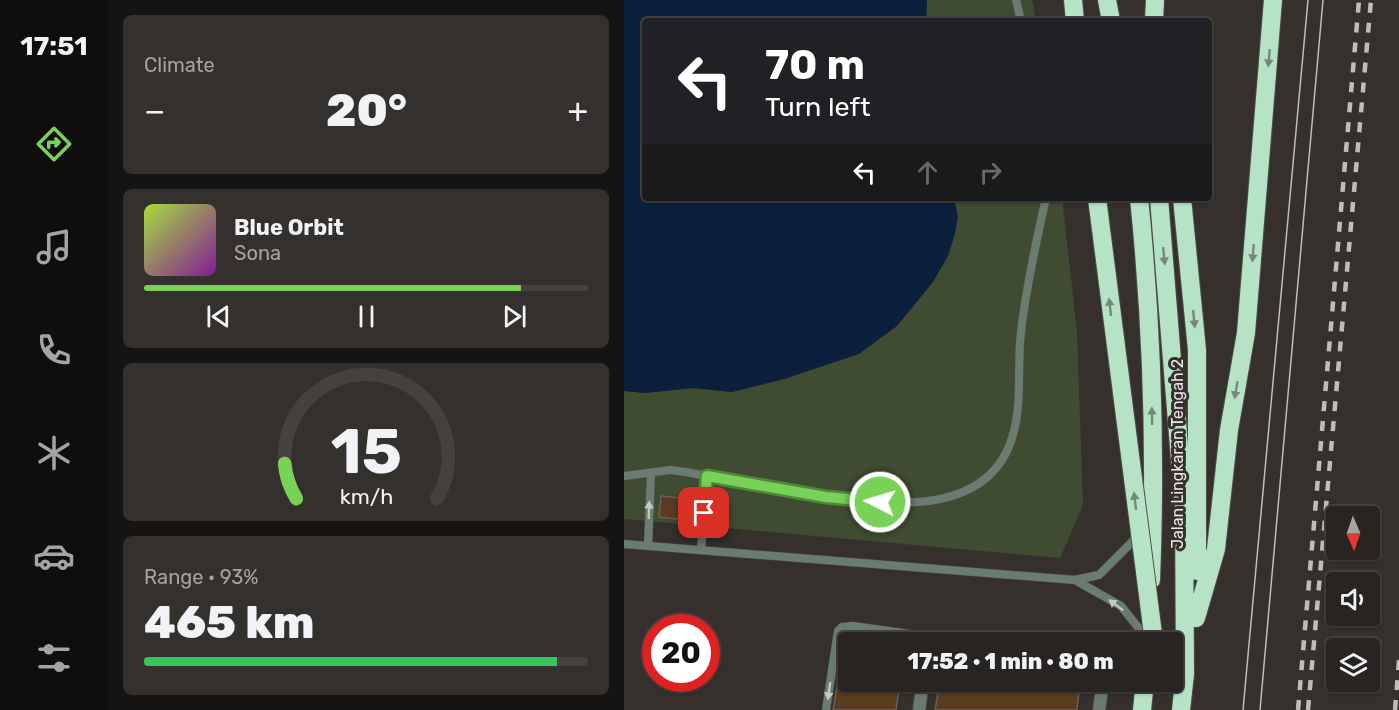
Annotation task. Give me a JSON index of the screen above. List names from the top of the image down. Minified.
{"streets":{"highway":["Jalan Lingkaran Tengah 2"]},"north":"bottom","page":{"tabs":"17:51","tile":["Climate",["Range · 93%","465 km"]],"turn":["70 m","Turn left"],"heat":["−","20°","+"],"song":["Blue Orbit","Sona"],"limit":"20","trip":"17:52 · 1 min · 80 m","gauge":["15","km/h"]}}
